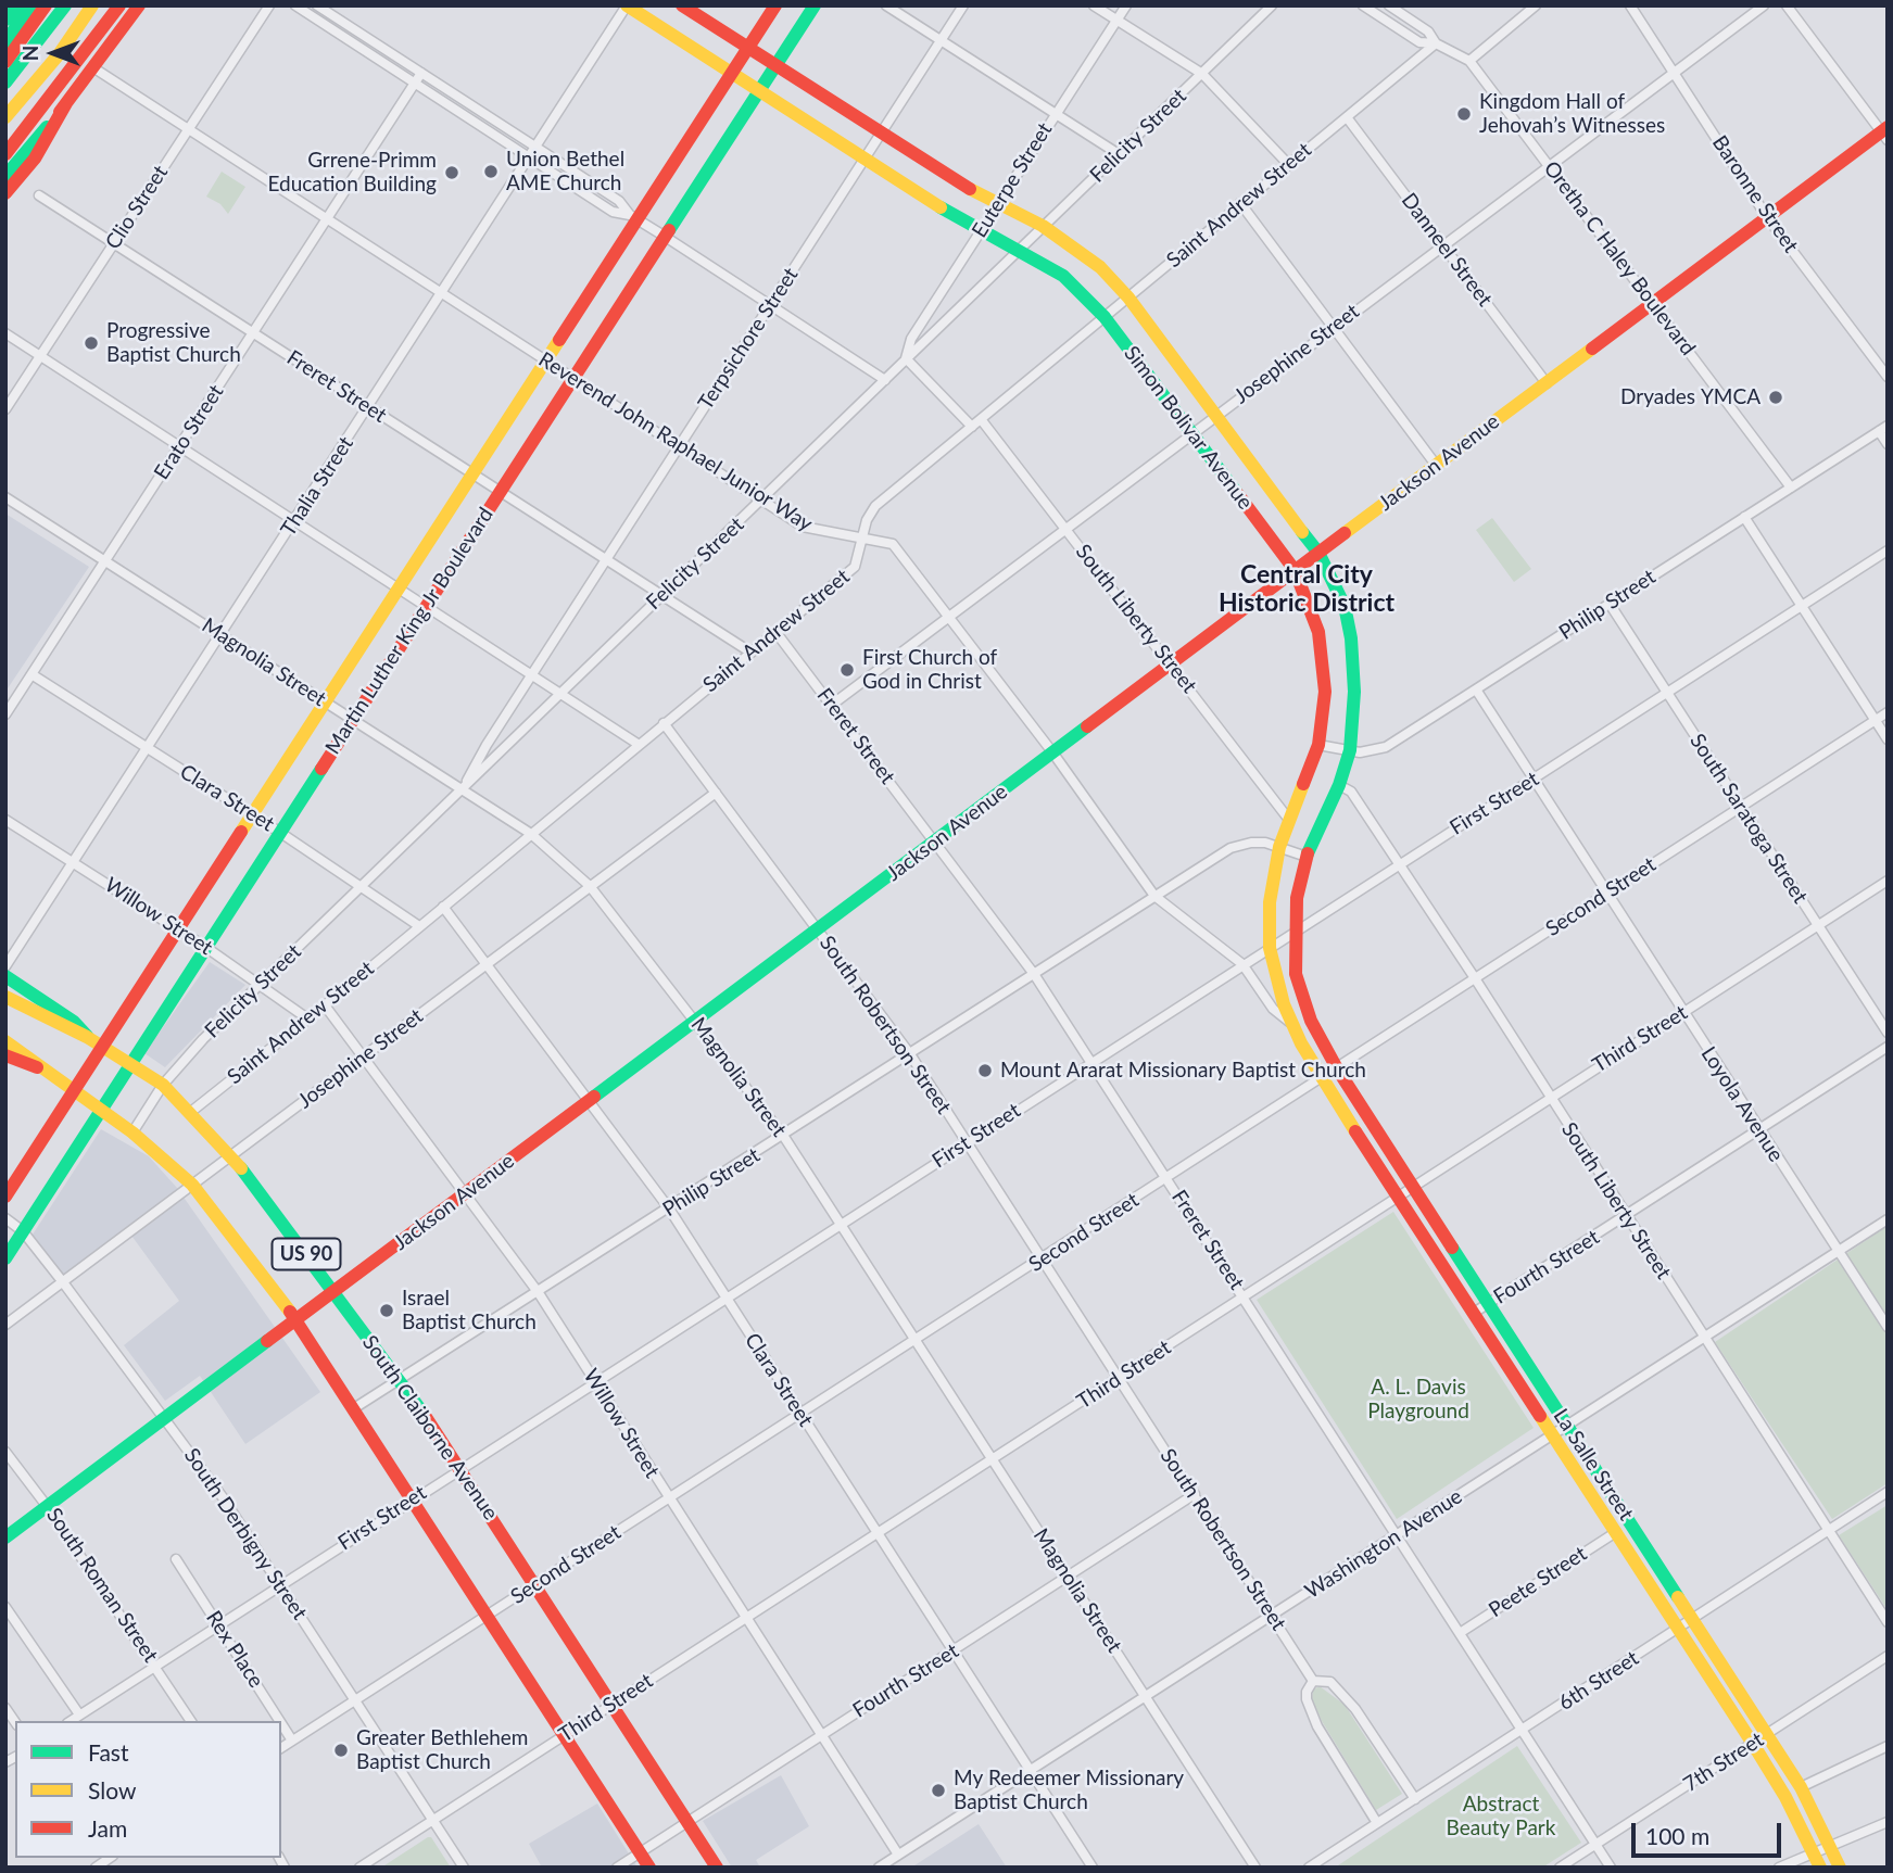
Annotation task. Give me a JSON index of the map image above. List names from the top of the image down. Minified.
{"streets":{"main road":["Simon Bolivar Avenue","Jackson Avenue","Martin Luther King Jr Boulevard","US 90","South Claiborne Avenue","La Salle Street"],"street":["Felicity Street","Euterpe Street","Baronne Street","Saint Andrew Street","Clio Street","Danneel Street","Oretha C Haley Boulevard","Terpsichore Street","Josephine Street","Freret Street","Erato Street","Reverend John Raphael Junior Way","Thalia Street","Philip Street","South Liberty Street","Magnolia Street","Clara Street","First Street","South Saratoga Street","Second Street","Willow Street","South Robertson Street","Third Street","Loyola Avenue","Fourth Street","South Derbigny Street","Washington Avenue","Peete Street","South Roman Street","Rex Place","6th Street","7th Street"]},"crossings":[["Felicity Street","Euterpe Street"],["Felicity Street","Terpsichore Street"],["Felicity Street","Freret Street"],["Felicity Street","Simon Bolivar Avenue"],["Felicity Street","Reverend John Raphael Junior Way"],["Felicity Street","Magnolia Street"],["Felicity Street","Clara Street"],["Felicity Street","Willow Street"],["Felicity Street","US 90"],["Felicity Street","South Claiborne Avenue"],["Euterpe Street","Simon Bolivar Avenue"],["Baronne Street","Josephine Street"],["Baronne Street","Jackson Avenue"],["Saint Andrew Street","Danneel Street"],["Saint Andrew Street","Oretha C Haley Boulevard"],["Saint Andrew Street","Freret Street"],["Saint Andrew Street","Simon Bolivar Avenue"],["Saint Andrew Street","Reverend John Raphael Junior Way"],["Saint Andrew Street","South Liberty Street"],["Saint Andrew Street","Magnolia Street"],["Saint Andrew Street","Clara Street"],["Saint Andrew Street","Willow Street"],["Saint Andrew Street","South Robertson Street"],["Saint Andrew Street","South Claiborne Avenue"],["Clio Street","Freret Street"],["Clio Street","Reverend John Raphael Junior Way"],["Danneel Street","Josephine Street"],["Danneel Street","Jackson Avenue"],["Oretha C Haley Boulevard","Josephine Street"],["Oretha C Haley Boulevard","Jackson Avenue"],["Oretha C Haley Boulevard","Philip Street"],["Terpsichore Street","Freret Street"],["Terpsichore Street","Simon Bolivar Avenue"],["Terpsichore Street","Reverend John Raphael Junior Way"],["Terpsichore Street","Magnolia Street"],["Josephine Street","Freret Street"],["Josephine Street","Simon Bolivar Avenue"],["Josephine Street","Reverend John Raphael Junior Way"],["Josephine Street","South Liberty Street"],["Josephine Street","Magnolia Street"],["Josephine Street","Clara Street"],["Josephine Street","Willow Street"],["Josephine Street","South Robertson Street"],["Josephine Street","US 90"],["Josephine Street","South Claiborne Avenue"],["Josephine Street","South Derbigny Street"],["Freret Street","Erato Street"],["Freret Street","Jackson Avenue"],["Freret Street","Thalia Street"],["Freret Street","Philip Street"],["Freret Street","Martin Luther King Jr Boulevard"],["Freret Street","First Street"],["Freret Street","Second Street"],["Freret Street","Third Street"],["Freret Street","Washington Avenue"],["Freret Street","Peete Street"],["Freret Street","6th Street"],["Freret Street","7th Street"],["Simon Bolivar Avenue","Reverend John Raphael Junior Way"],["Simon Bolivar Avenue","Jackson Avenue"],["Simon Bolivar Avenue","Thalia Street"],["Simon Bolivar Avenue","Philip Street"],["Simon Bolivar Avenue","South Liberty Street"],["Simon Bolivar Avenue","Martin Luther King Jr Boulevard"],["Simon Bolivar Avenue","First Street"],["Simon Bolivar Avenue","Second Street"],["Simon Bolivar Avenue","La Salle Street"],["Erato Street","Reverend John Raphael Junior Way"],["Erato Street","Magnolia Street"],["Erato Street","Clara Street"],["Reverend John Raphael Junior Way","Jackson Avenue"],["Reverend John Raphael Junior Way","Thalia Street"],["Reverend John Raphael Junior Way","Philip Street"],["Reverend John Raphael Junior Way","Martin Luther King Jr Boulevard"],["Reverend John Raphael Junior Way","First Street"],["Jackson Avenue","South Liberty Street"],["Jackson Avenue","Magnolia Street"],["Jackson Avenue","Clara Street"],["Jackson Avenue","Willow Street"],["Jackson Avenue","South Robertson Street"],["Jackson Avenue","US 90"],["Jackson Avenue","South Claiborne Avenue"],["Jackson Avenue","South Derbigny Street"],["Jackson Avenue","South Roman Street"],["Thalia Street","Magnolia Street"],["Thalia Street","Clara Street"],["Thalia Street","Willow Street"],["Philip Street","Magnolia Street"],["Philip Street","Clara Street"],["Philip Street","South Saratoga Street"],["Philip Street","Willow Street"],["Philip Street","South Robertson Street"],["Philip Street","Loyola Avenue"],["Philip Street","US 90"],["Philip Street","South Claiborne Avenue"],["South Liberty Street","First Street"],["South Liberty Street","Second Street"],["South Liberty Street","Third Street"],["South Liberty Street","Fourth Street"],["South Liberty Street","Washington Avenue"],["South Liberty Street","6th Street"],["Martin Luther King Jr Boulevard","Magnolia Street"],["Martin Luther King Jr Boulevard","Clara Street"],["Martin Luther King Jr Boulevard","Willow Street"],["Martin Luther King Jr Boulevard","US 90"],["Martin Luther King Jr Boulevard","South Claiborne Avenue"],["Martin Luther King Jr Boulevard","South Derbigny Street"],["Magnolia Street","First Street"],["Magnolia Street","Second Street"],["Magnolia Street","Third Street"],["Magnolia Street","Fourth Street"],["Magnolia Street","Washington Avenue"],["Clara Street","First Street"],["Clara Street","Second Street"],["Clara Street","Third Street"],["Clara Street","Fourth Street"],["Clara Street","Washington Avenue"],["First Street","South Saratoga Street"],["First Street","Willow Street"],["First Street","South Robertson Street"],["First Street","Loyola Avenue"],["First Street","US 90"],["First Street","South Claiborne Avenue"],["First Street","South Derbigny Street"],["First Street","South Roman Street"],["First Street","Rex Place"],["South Saratoga Street","Second Street"],["South Saratoga Street","Third Street"],["Second Street","Willow Street"],["Second Street","South Robertson Street"],["Second Street","Loyola Avenue"],["Second Street","US 90"],["Second Street","South Claiborne Avenue"],["Second Street","La Salle Street"],["Second Street","South Derbigny Street"],["Second Street","Rex Place"],["Willow Street","Third Street"],["Willow Street","Fourth Street"],["Willow Street","Washington Avenue"],["South Robertson Street","Third Street"],["South Robertson Street","Fourth Street"],["South Robertson Street","Washington Avenue"],["South Robertson Street","6th Street"],["Third Street","Loyola Avenue"],["Third Street","US 90"],["Third Street","South Claiborne Avenue"],["Third Street","La Salle Street"],["Third Street","South Derbigny Street"],["Loyola Avenue","Fourth Street"],["Loyola Avenue","Washington Avenue"],["US 90","Fourth Street"],["Fourth Street","South Claiborne Avenue"],["Fourth Street","La Salle Street"],["La Salle Street","Washington Avenue"],["La Salle Street","Peete Street"],["La Salle Street","6th Street"],["La Salle Street","7th Street"]],"districts":["Central City Historic District"],"parks":["A. L. Davis Playground","Abstract Beauty Park"],"places":["Kingdom Hall of Jehovah’s Witnesses","Union Bethel AME Church","Grrene-Primm Education Building","Progressive Baptist Church","Dryades YMCA","First Church of God in Christ","Mount Ararat Missionary Baptist Church","Israel Baptist Church","Greater Bethlehem Baptist Church","My Redeemer Missionary Baptist Church"],"legend":["Fast","Slow","Jam"],"scale_bar":"100 m","north":"left"}
